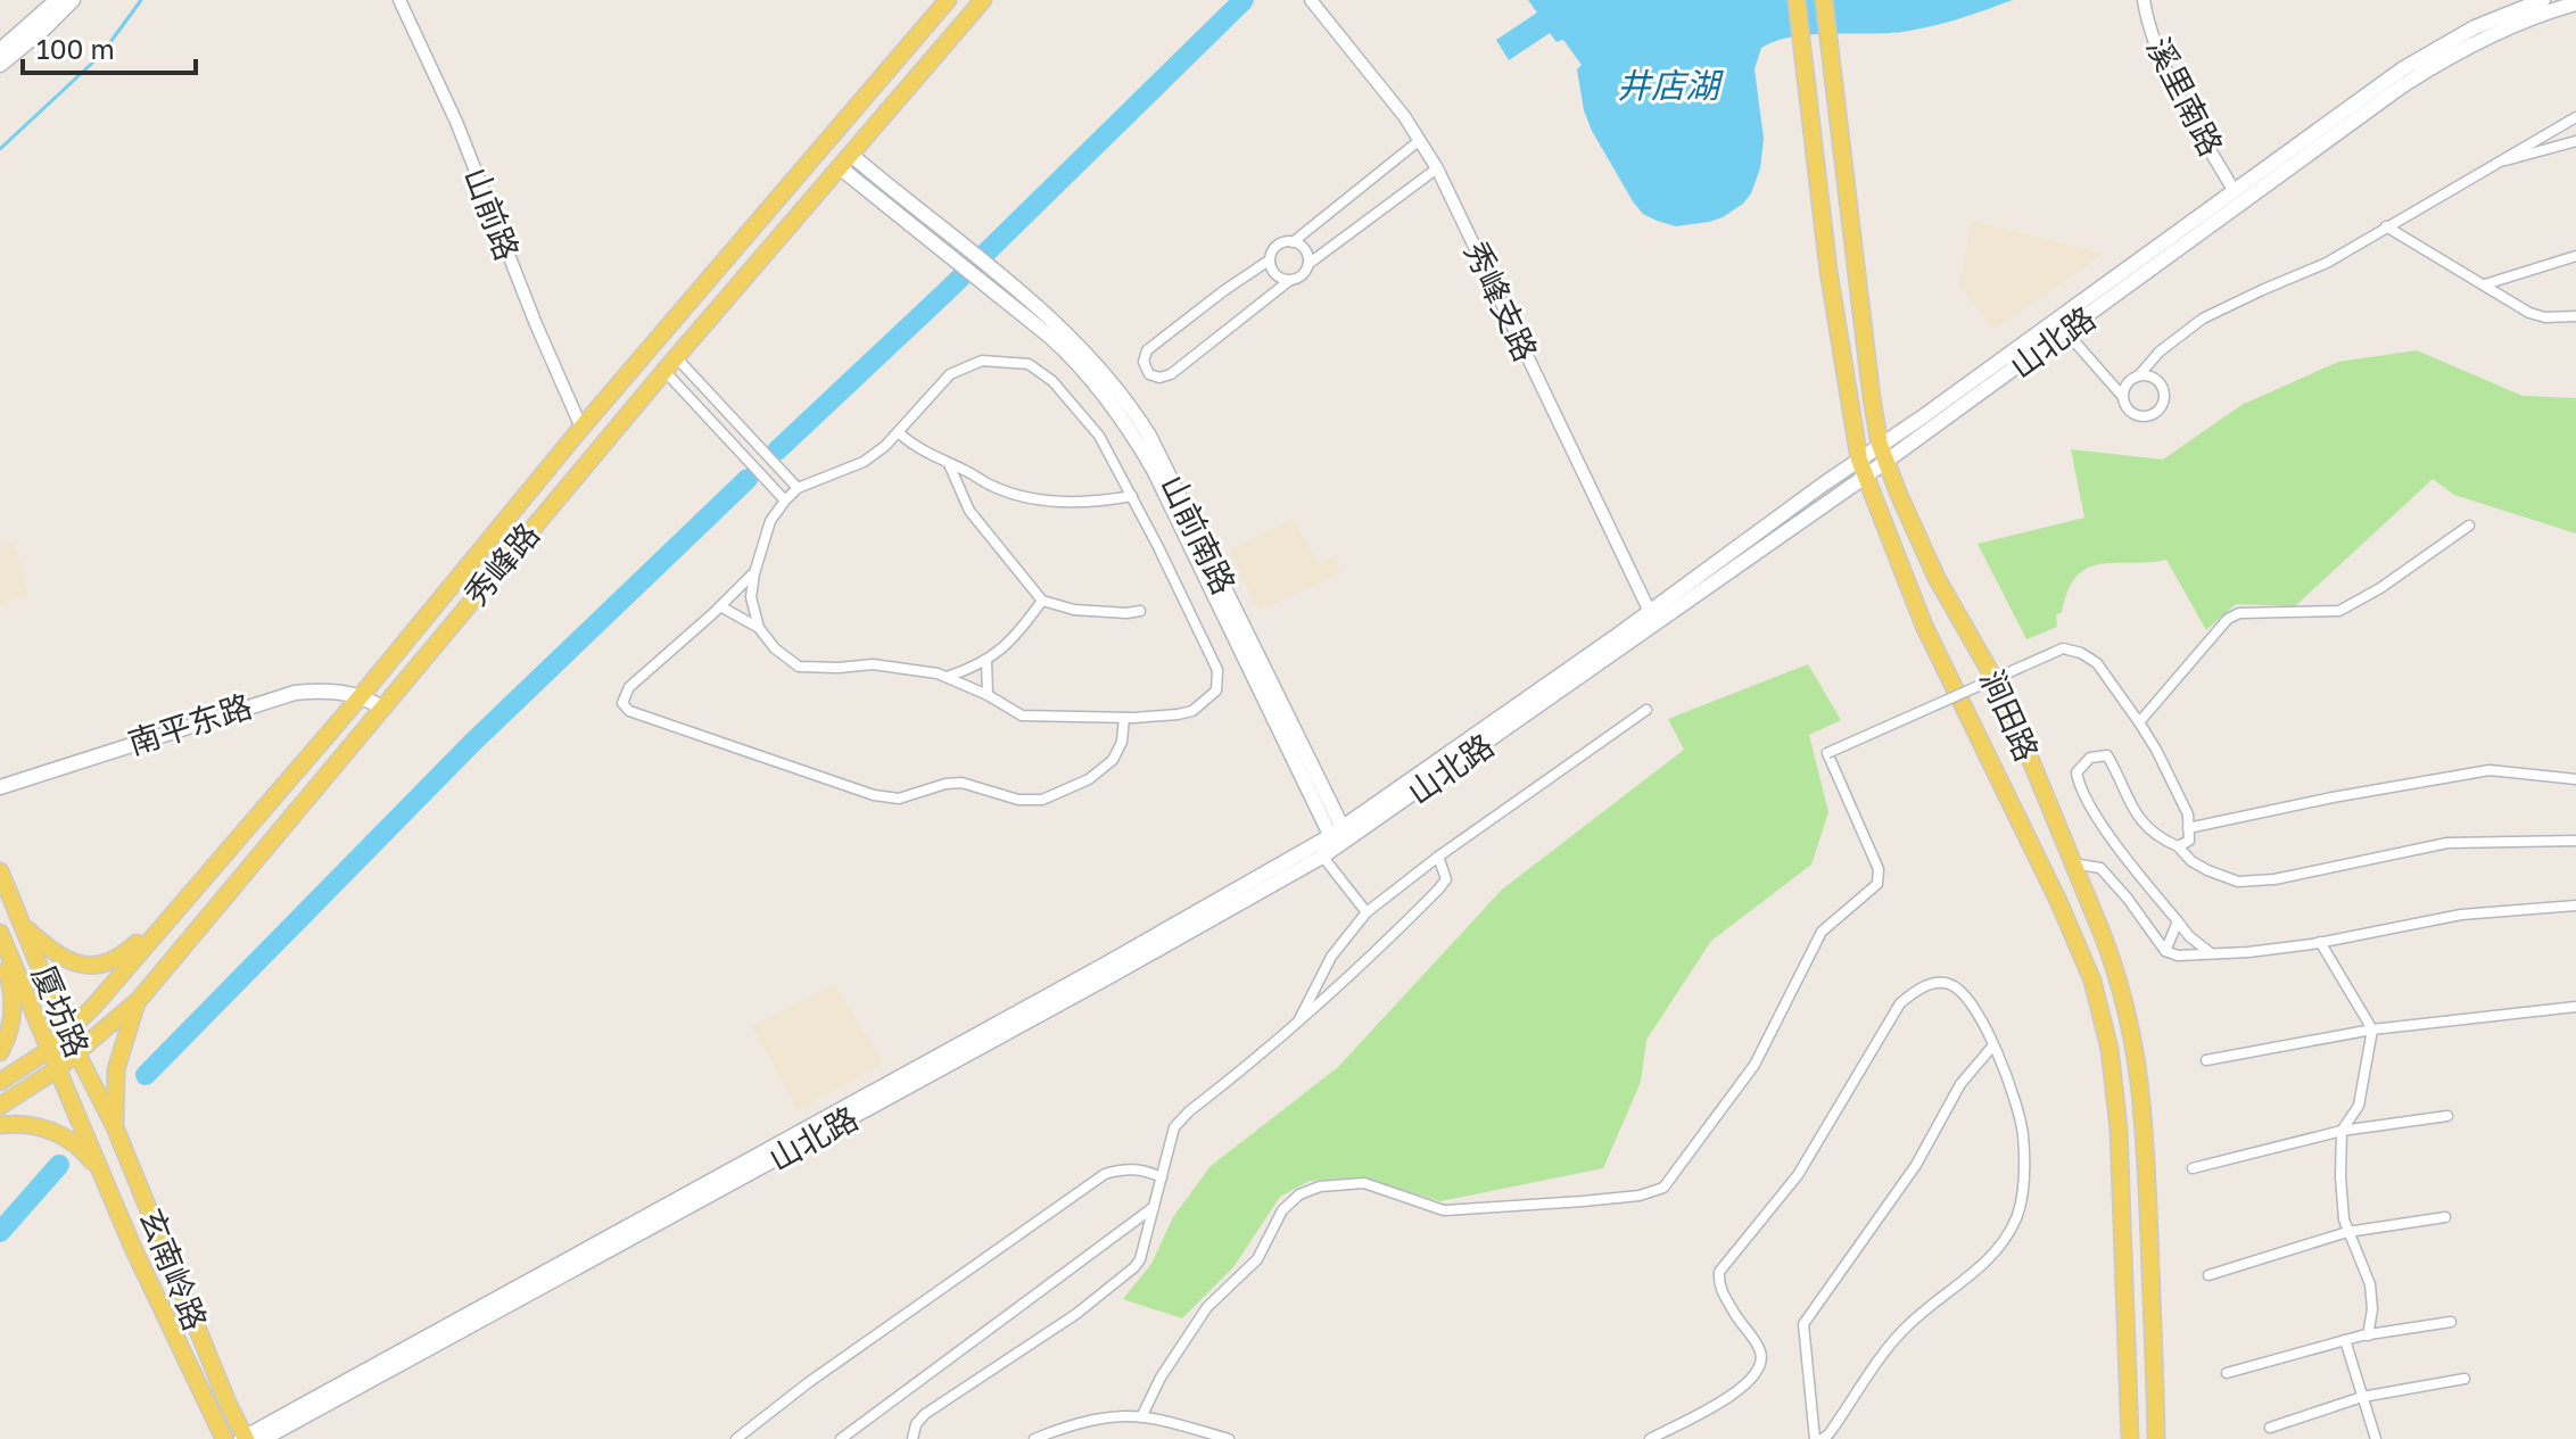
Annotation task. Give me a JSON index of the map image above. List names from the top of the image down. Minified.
{"streets":{"main road":["山北路","山前南路","秀峰路","涧田路","南平东路","厦坊路","玄南岭路"],"street":["溪里南路","山前路","秀峰支路"]},"crossings":[["溪里南路","山北路"],["山前路","秀峰路"],["秀峰支路","山北路"],["山北路","山前南路"],["山北路","涧田路"],["山北路","玄南岭路"],["山前南路","秀峰路"],["秀峰路","南平东路"],["秀峰路","厦坊路"],["厦坊路","玄南岭路"]],"water":["井店湖"],"scale_bar":"100 m"}
